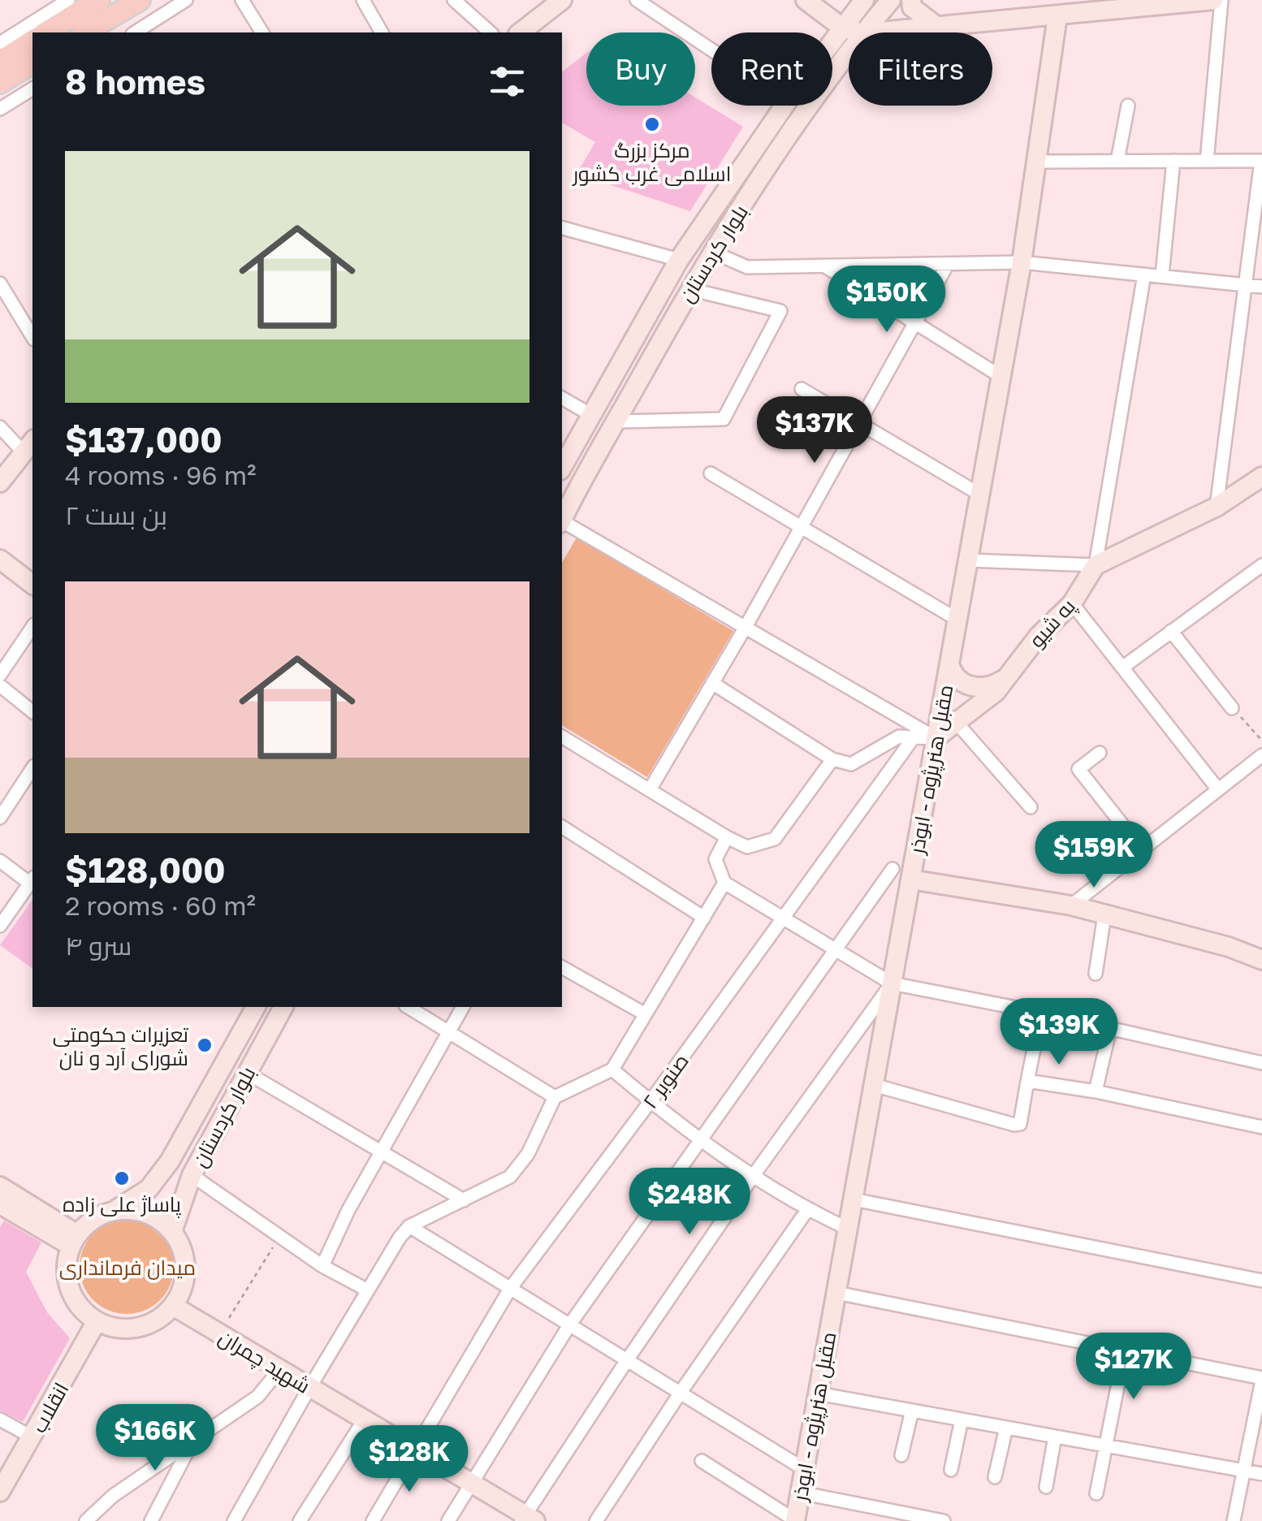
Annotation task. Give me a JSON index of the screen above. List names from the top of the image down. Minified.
{"streets":{"street":["بلوار کردستان","په شیو","مقبل هنرپژوه - ابوذر","صنوبر ۲","شهید چمران","انقلاب"]},"crossings":[["بلوار کردستان","شهید چمران"],["بلوار کردستان","انقلاب"],["په شیو","مقبل هنرپژوه - ابوذر"],["صنوبر ۲","شهید چمران"],["شهید چمران","انقلاب"]],"parks":["میدان فرمانداری"],"places":["مرکز بزرگ اسلامی غرب کشور","تعزیرات حکومتی شورای آرد و نان","پاساژ علی زاده"],"page":{"chip":["Buy","Rent","Filters"],"heading":"8 homes","list":[{"name":"$137,000","note":"4 rooms · 96 m² · بن بست ۲"},{"name":"$128,000","note":"2 rooms · 60 m² · سرو ۴"}],"price":["$150K","$137K","$159K","$139K","$248K","$127K","$166K","$128K"]}}
